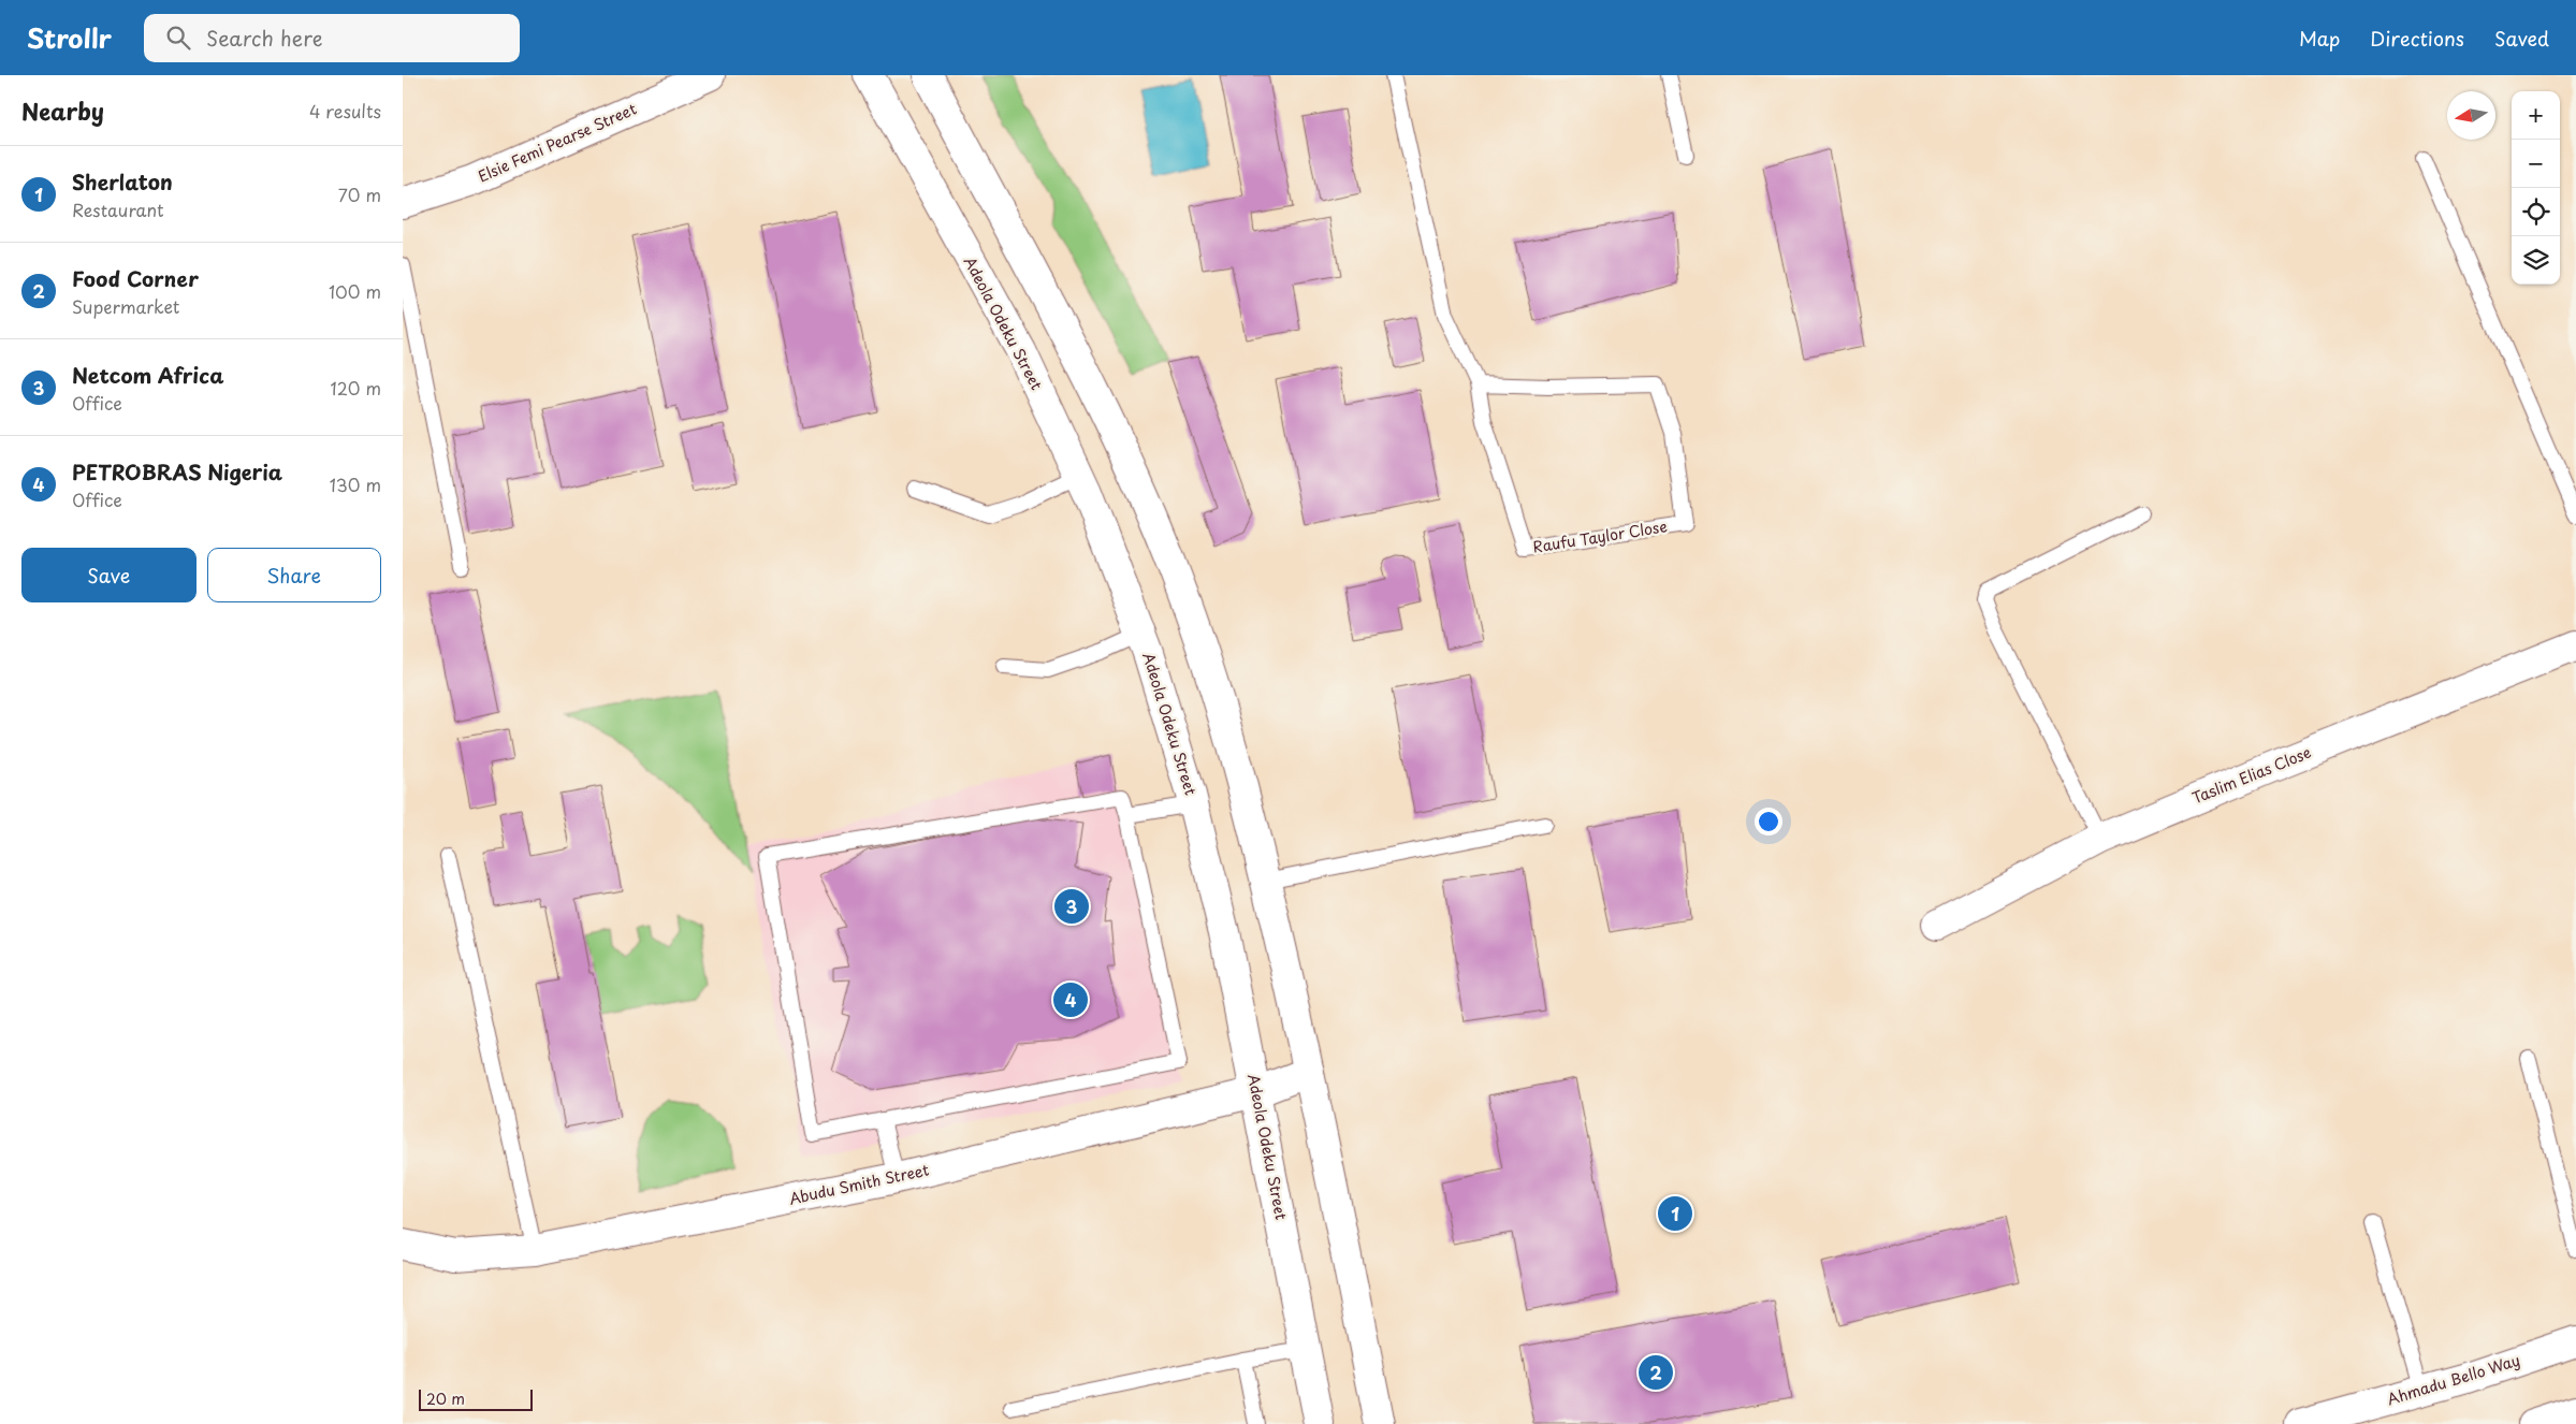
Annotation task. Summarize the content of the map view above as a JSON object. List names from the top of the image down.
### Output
{
  "streets": {
    "main road": [
      "Elsie Femi Pearse Street",
      "Adeola Odeku Street",
      "Taslim Elias Close",
      "Abudu Smith Street",
      "Ahmadu Bello Way"
    ],
    "lane": ["Raufu Taylor Close"]
  },
  "crossings": [
    ["Adeola Odeku Street", "Abudu Smith Street"]
  ],
  "scale_bar": "20 m",
  "north": "left",
  "page": {
    "header": "Strollr",
    "search": "Search here",
    "nav": ["Map", "Directions", "Saved"],
    "heading": ["Nearby", "4 results"],
    "map_buttons": ["+", "−"],
    "list": [
      {
        "mark": "1",
        "name": "Sherlaton",
        "note": "Restaurant",
        "value": "70 m"
      },
      {
        "mark": "2",
        "name": "Food Corner",
        "note": "Supermarket",
        "value": "100 m"
      },
      {
        "mark": "3",
        "name": "Netcom Africa",
        "note": "Office",
        "value": "120 m"
      },
      {
        "mark": "4",
        "name": "PETROBRAS Nigeria",
        "note": "Office",
        "value": "130 m"
      }
    ],
    "buttons": ["Save", "Share"],
    "pins": [
      "3",
      "4",
      "1",
      "2"
    ],
    "scale": "20 m"
  }
}
